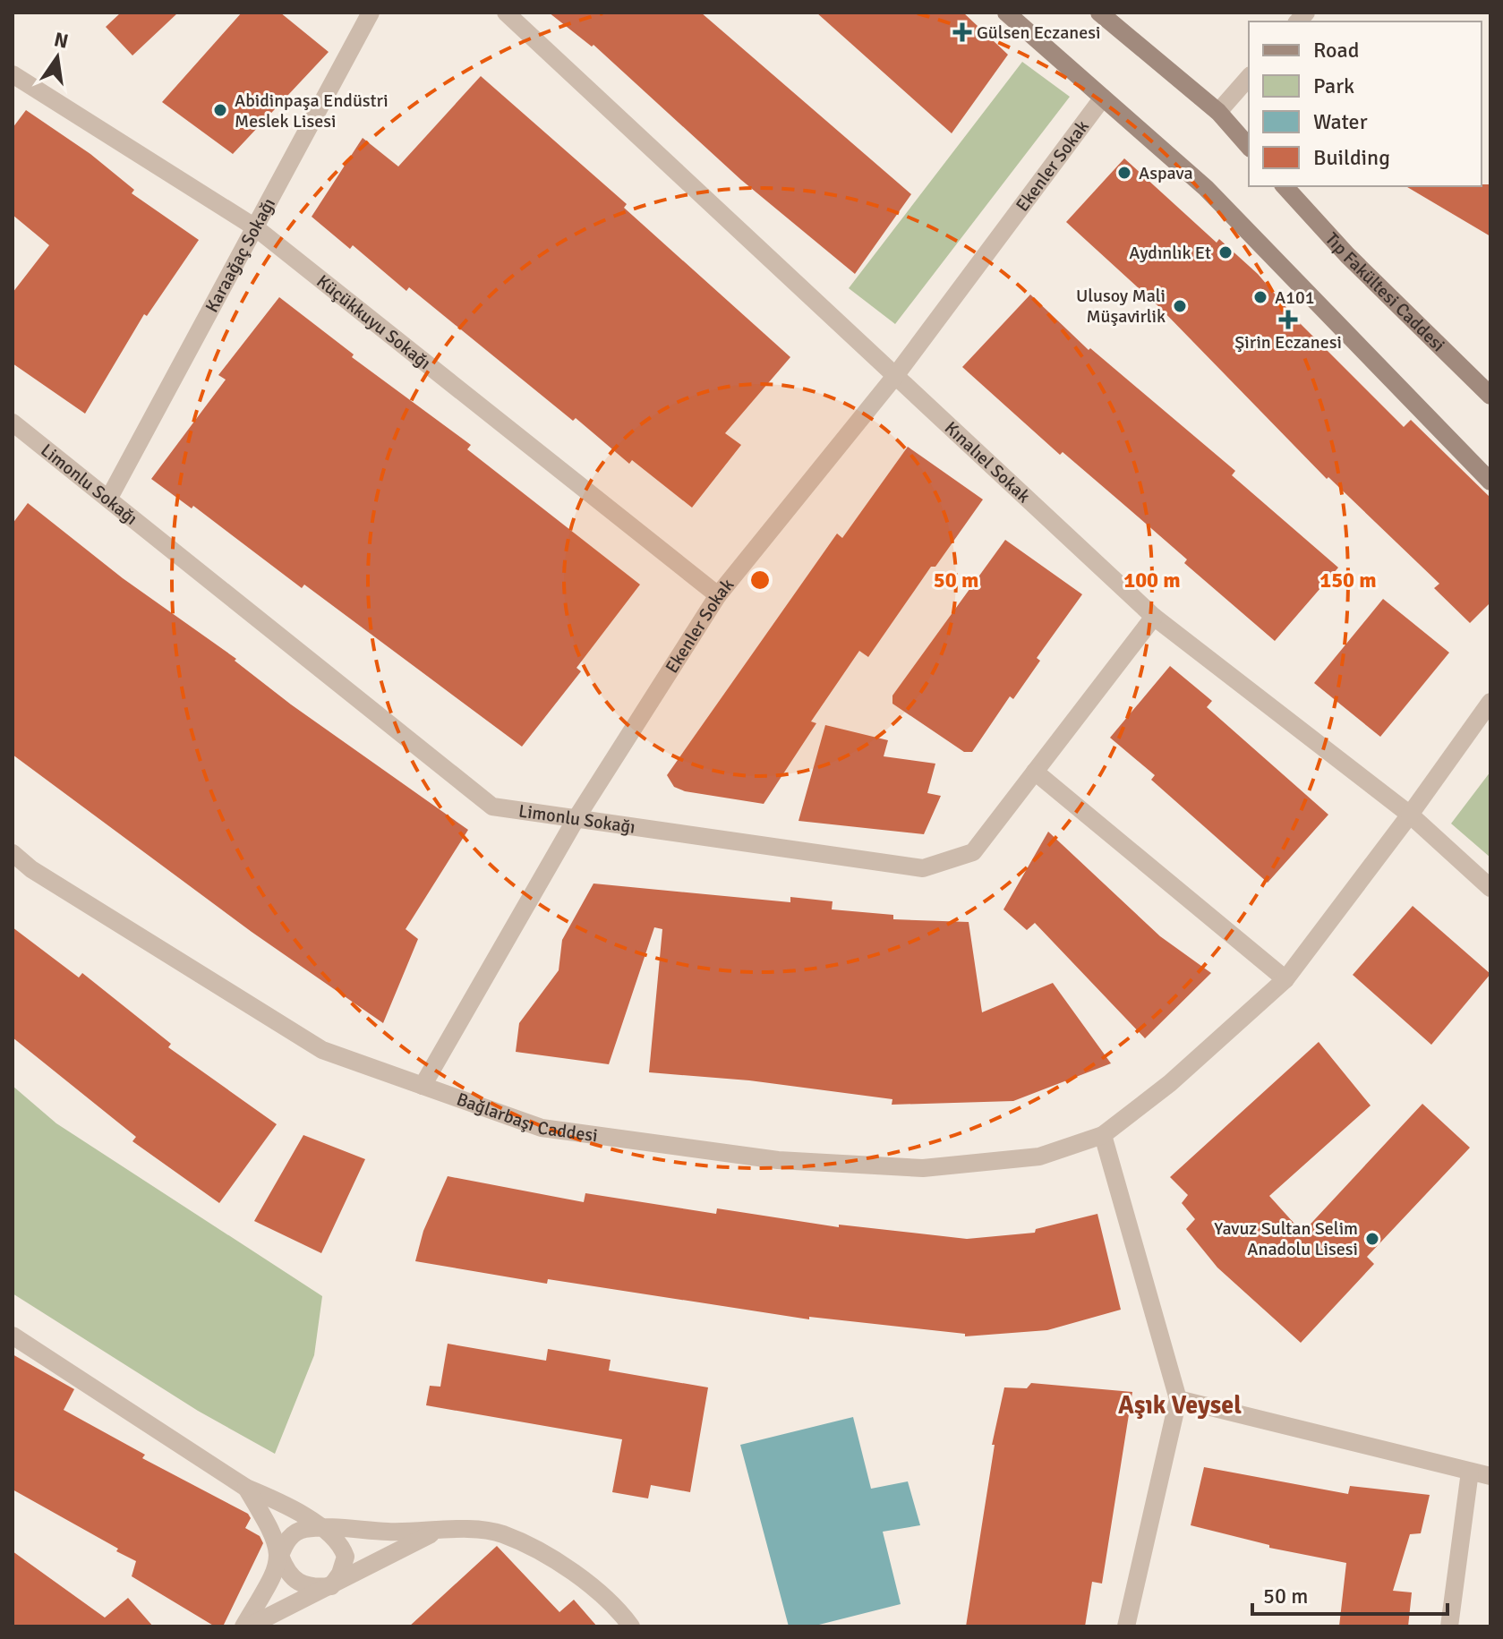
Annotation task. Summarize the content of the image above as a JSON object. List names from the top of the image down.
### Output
{
  "streets": {
    "main road": ["Tıp Fakültesi Caddesi"],
    "street": [
      "Ekenler Sokak",
      "Karaağaç Sokağı",
      "Küçükkuyu Sokağı",
      "Kınalıel Sokak",
      "Limonlu Sokağı",
      "Bağlarbaşı Caddesi"
    ]
  },
  "crossings": [
    ["Ekenler Sokak", "Küçükkuyu Sokağı"],
    ["Ekenler Sokak", "Kınalıel Sokak"],
    ["Ekenler Sokak", "Limonlu Sokağı"],
    ["Ekenler Sokak", "Bağlarbaşı Caddesi"],
    ["Karaağaç Sokağı", "Küçükkuyu Sokağı"],
    ["Karaağaç Sokağı", "Limonlu Sokağı"],
    ["Kınalıel Sokak", "Limonlu Sokağı"],
    ["Kınalıel Sokak", "Bağlarbaşı Caddesi"]
  ],
  "districts": ["Aşık Veysel"],
  "places": {
    "health": ["Gülsen Eczanesi", "Şirin Eczanesi"],
    "other": [
      "Abidinpaşa Endüstri Meslek Lisesi",
      "Aspava",
      "Aydınlık Et",
      "A101",
      "Ulusoy Mali Müşavirlik",
      "Yavuz Sultan Selim Anadolu Lisesi"
    ]
  },
  "legend": [
    "Road",
    "Park",
    "Water",
    "Building"
  ],
  "scale_bar": "50 m",
  "north": "top",
  "rings": ["50 m", "100 m", "150 m"]
}
